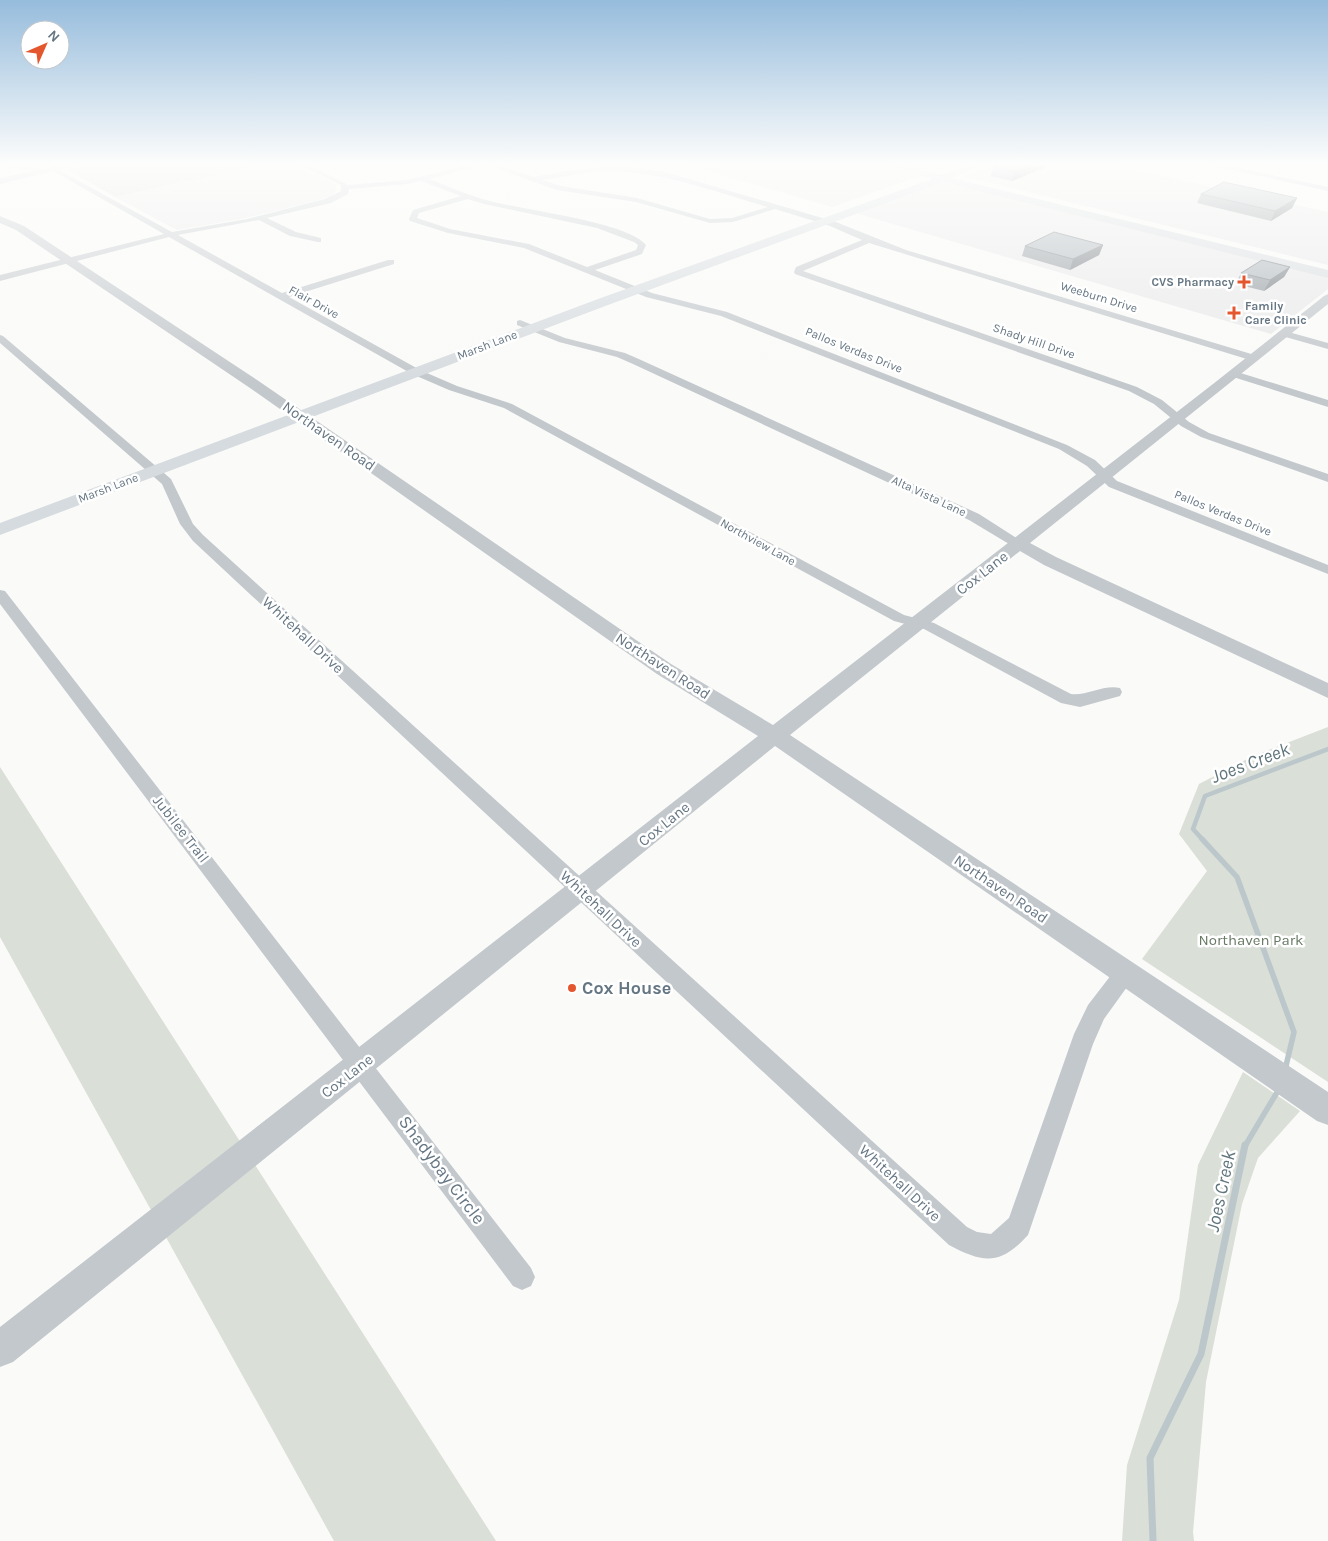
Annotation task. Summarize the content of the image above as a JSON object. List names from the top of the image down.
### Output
{
  "streets": {
    "main road": ["Marsh Lane"],
    "street": [
      "Weeburn Drive",
      "Flair Drive",
      "Shady Hill Drive",
      "Pallos Verdas Drive",
      "Northaven Road",
      "Alta Vista Lane",
      "Northview Lane",
      "Cox Lane",
      "Whitehall Drive",
      "Jubilee Trail",
      "Shadybay Circle"
    ]
  },
  "crossings": [
    ["Weeburn Drive", "Shady Hill Drive"],
    ["Weeburn Drive", "Cox Lane"],
    ["Flair Drive", "Marsh Lane"],
    ["Flair Drive", "Northview Lane"],
    ["Shady Hill Drive", "Cox Lane"],
    ["Marsh Lane", "Pallos Verdas Drive"],
    ["Marsh Lane", "Northaven Road"],
    ["Marsh Lane", "Alta Vista Lane"],
    ["Marsh Lane", "Northview Lane"],
    ["Marsh Lane", "Whitehall Drive"],
    ["Pallos Verdas Drive", "Cox Lane"],
    ["Northaven Road", "Cox Lane"],
    ["Northaven Road", "Whitehall Drive"],
    ["Alta Vista Lane", "Cox Lane"],
    ["Northview Lane", "Cox Lane"],
    ["Cox Lane", "Whitehall Drive"],
    ["Cox Lane", "Jubilee Trail"],
    ["Cox Lane", "Shadybay Circle"],
    ["Jubilee Trail", "Shadybay Circle"]
  ],
  "water": ["Joes Creek"],
  "parks": ["Northaven Park"],
  "places": {
    "health": ["CVS Pharmacy", "Family Care Clinic"],
    "other": ["Cox House"]
  },
  "north": "top right"
}
